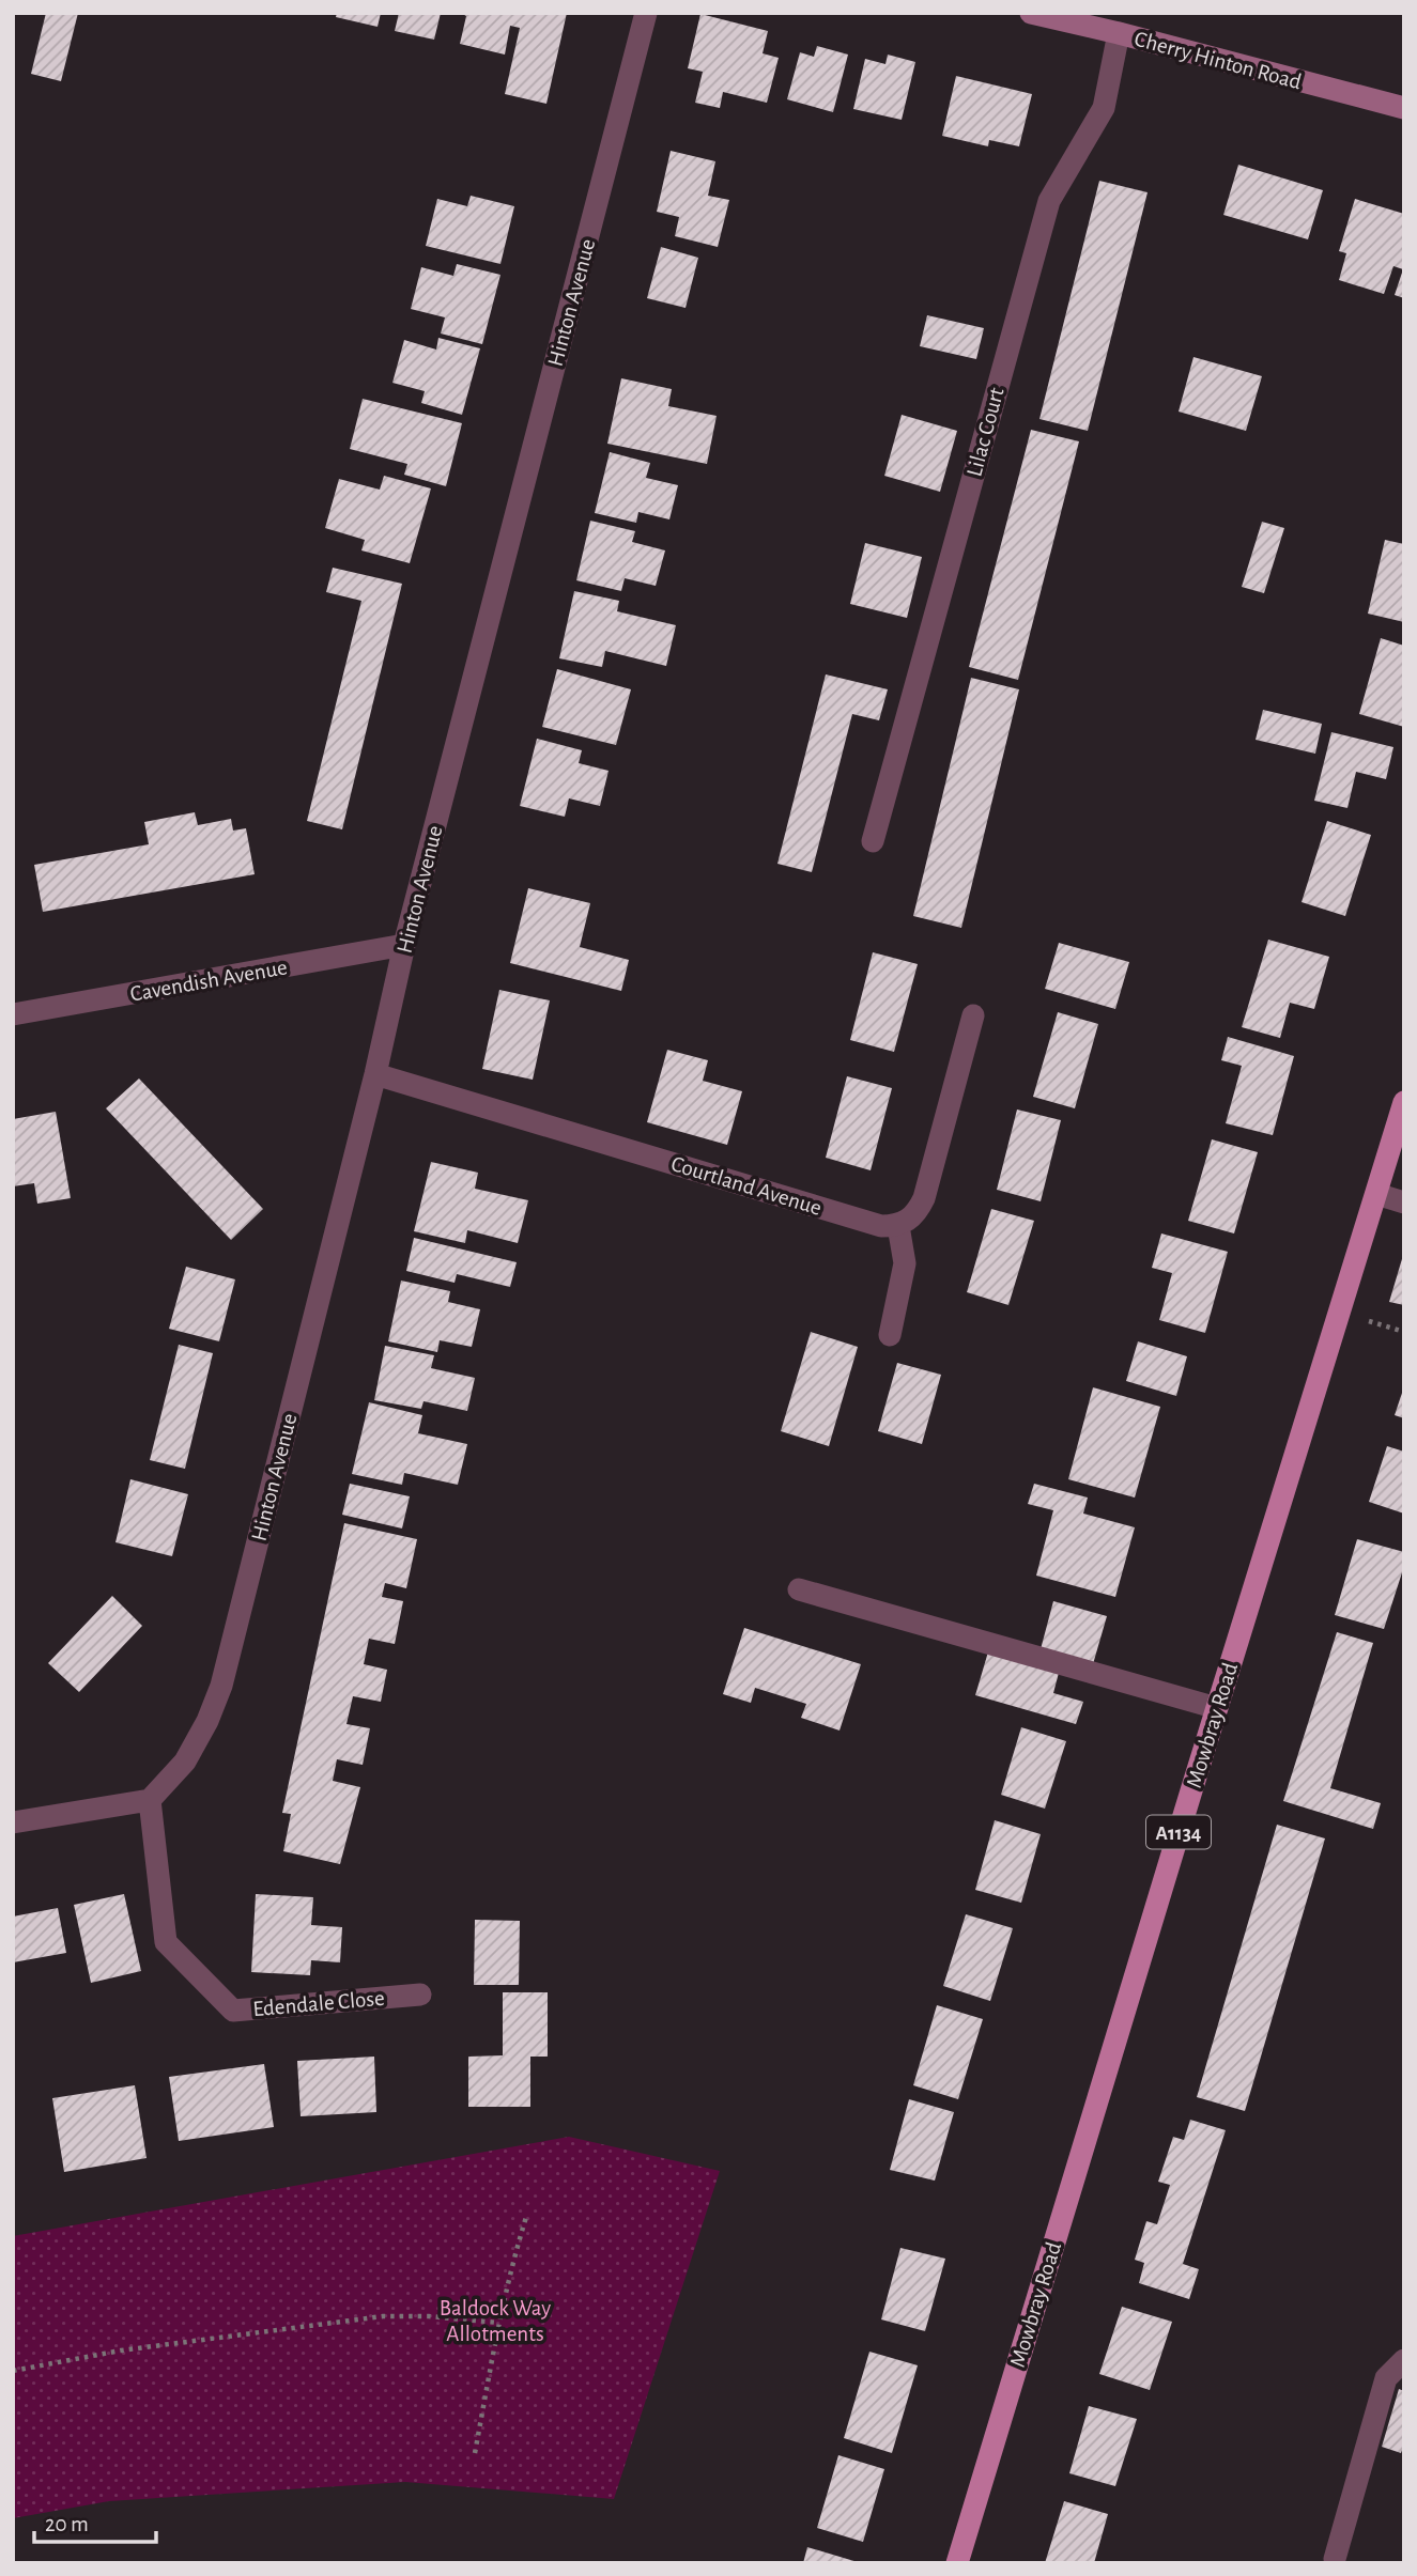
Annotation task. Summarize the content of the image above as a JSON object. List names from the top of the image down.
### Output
{
  "streets": {
    "main road": ["Mowbray Road", "A1134"],
    "street": [
      "Cherry Hinton Road",
      "Hinton Avenue",
      "Lilac Court",
      "Cavendish Avenue",
      "Courtland Avenue",
      "Edendale Close"
    ]
  },
  "crossings": [
    ["Cherry Hinton Road", "Lilac Court"],
    ["Hinton Avenue", "Cavendish Avenue"],
    ["Hinton Avenue", "Courtland Avenue"],
    ["Hinton Avenue", "Edendale Close"]
  ],
  "parks": ["Baldock Way Allotments"],
  "scale_bar": "20 m"
}
